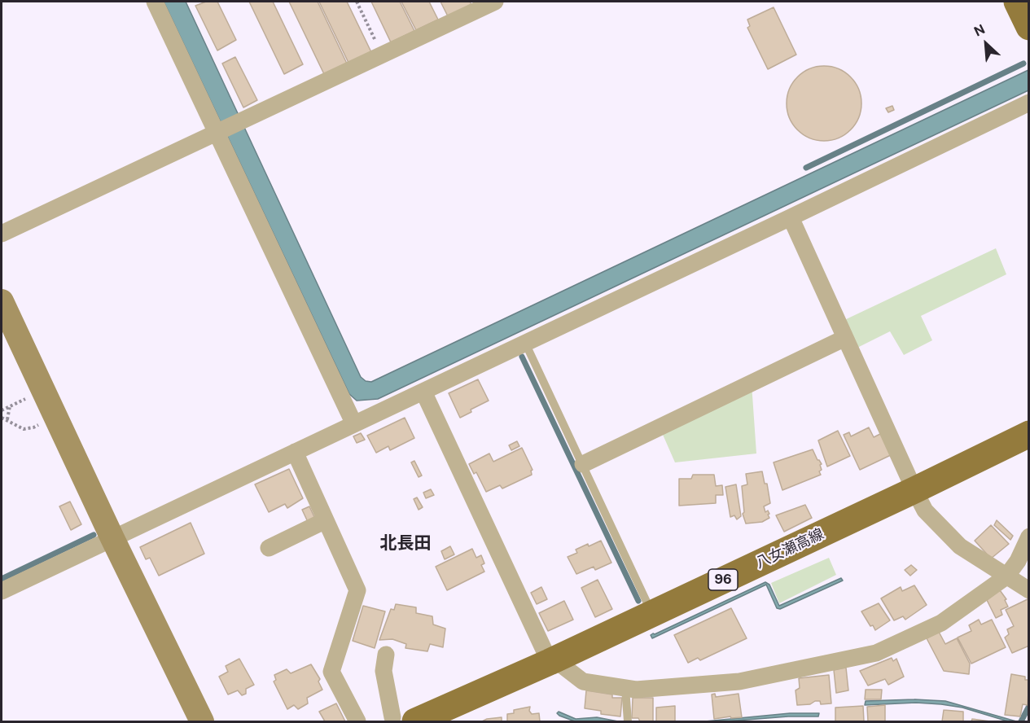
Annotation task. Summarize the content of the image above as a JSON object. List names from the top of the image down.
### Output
{
  "streets": {
    "main road": ["八女瀬高線", "96"]
  },
  "districts": ["北長田"],
  "north": "top left"
}
